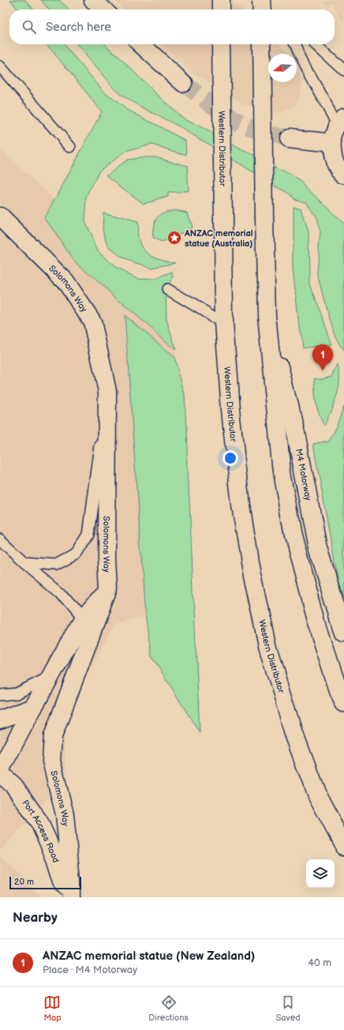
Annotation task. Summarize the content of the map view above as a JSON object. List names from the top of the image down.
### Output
{
  "streets": {
    "main road": [
      "Western Distributor",
      "Solomons Way",
      "M4 Motorway",
      "Port Access Road"
    ]
  },
  "places": {
    "place": ["ANZAC memorial statue (Australia)"]
  },
  "scale_bar": "20 m",
  "north": "left",
  "page": {
    "search": "Search here",
    "pins": "1",
    "scale": "20 m",
    "heading": "Nearby",
    "list": [
      {
        "mark": "1",
        "name": "ANZAC memorial statue (New Zealand)",
        "note": "Place · M4 Motorway",
        "value": "40 m"
      }
    ],
    "nav": ["Map", "Directions", "Saved"]
  }
}
